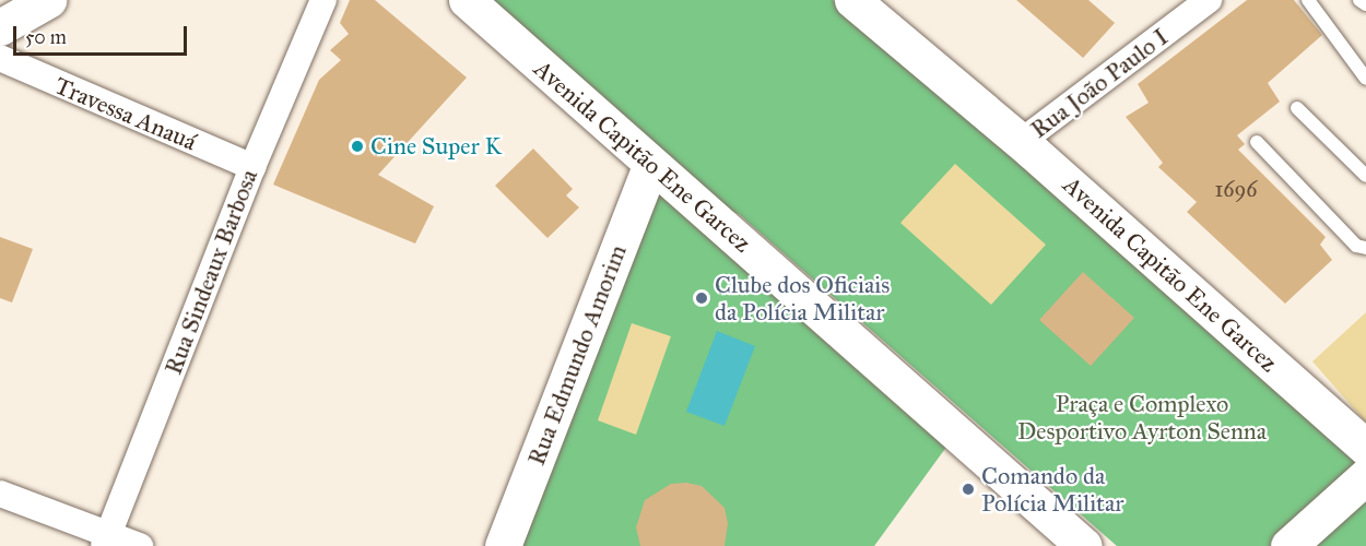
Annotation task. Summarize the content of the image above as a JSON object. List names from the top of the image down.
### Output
{
  "streets": {
    "main road": ["Avenida Capitão Ene Garcez", "Rua Edmundo Amorim"],
    "street": ["Rua João Paulo I", "Travessa Anauá", "Rua Sindeaux Barbosa"]
  },
  "crossings": [
    ["Rua João Paulo I", "Avenida Capitão Ene Garcez"],
    ["Travessa Anauá", "Rua Sindeaux Barbosa"],
    ["Avenida Capitão Ene Garcez", "Rua Edmundo Amorim"]
  ],
  "parks": ["Praça e Complexo Desportivo Ayrton Senna"],
  "places": ["Cine Super K", "Clube dos Oficiais da Polícia Militar", "Comando da Polícia Militar"],
  "house_numbers": ["1696"],
  "scale_bar": "50 m"
}
